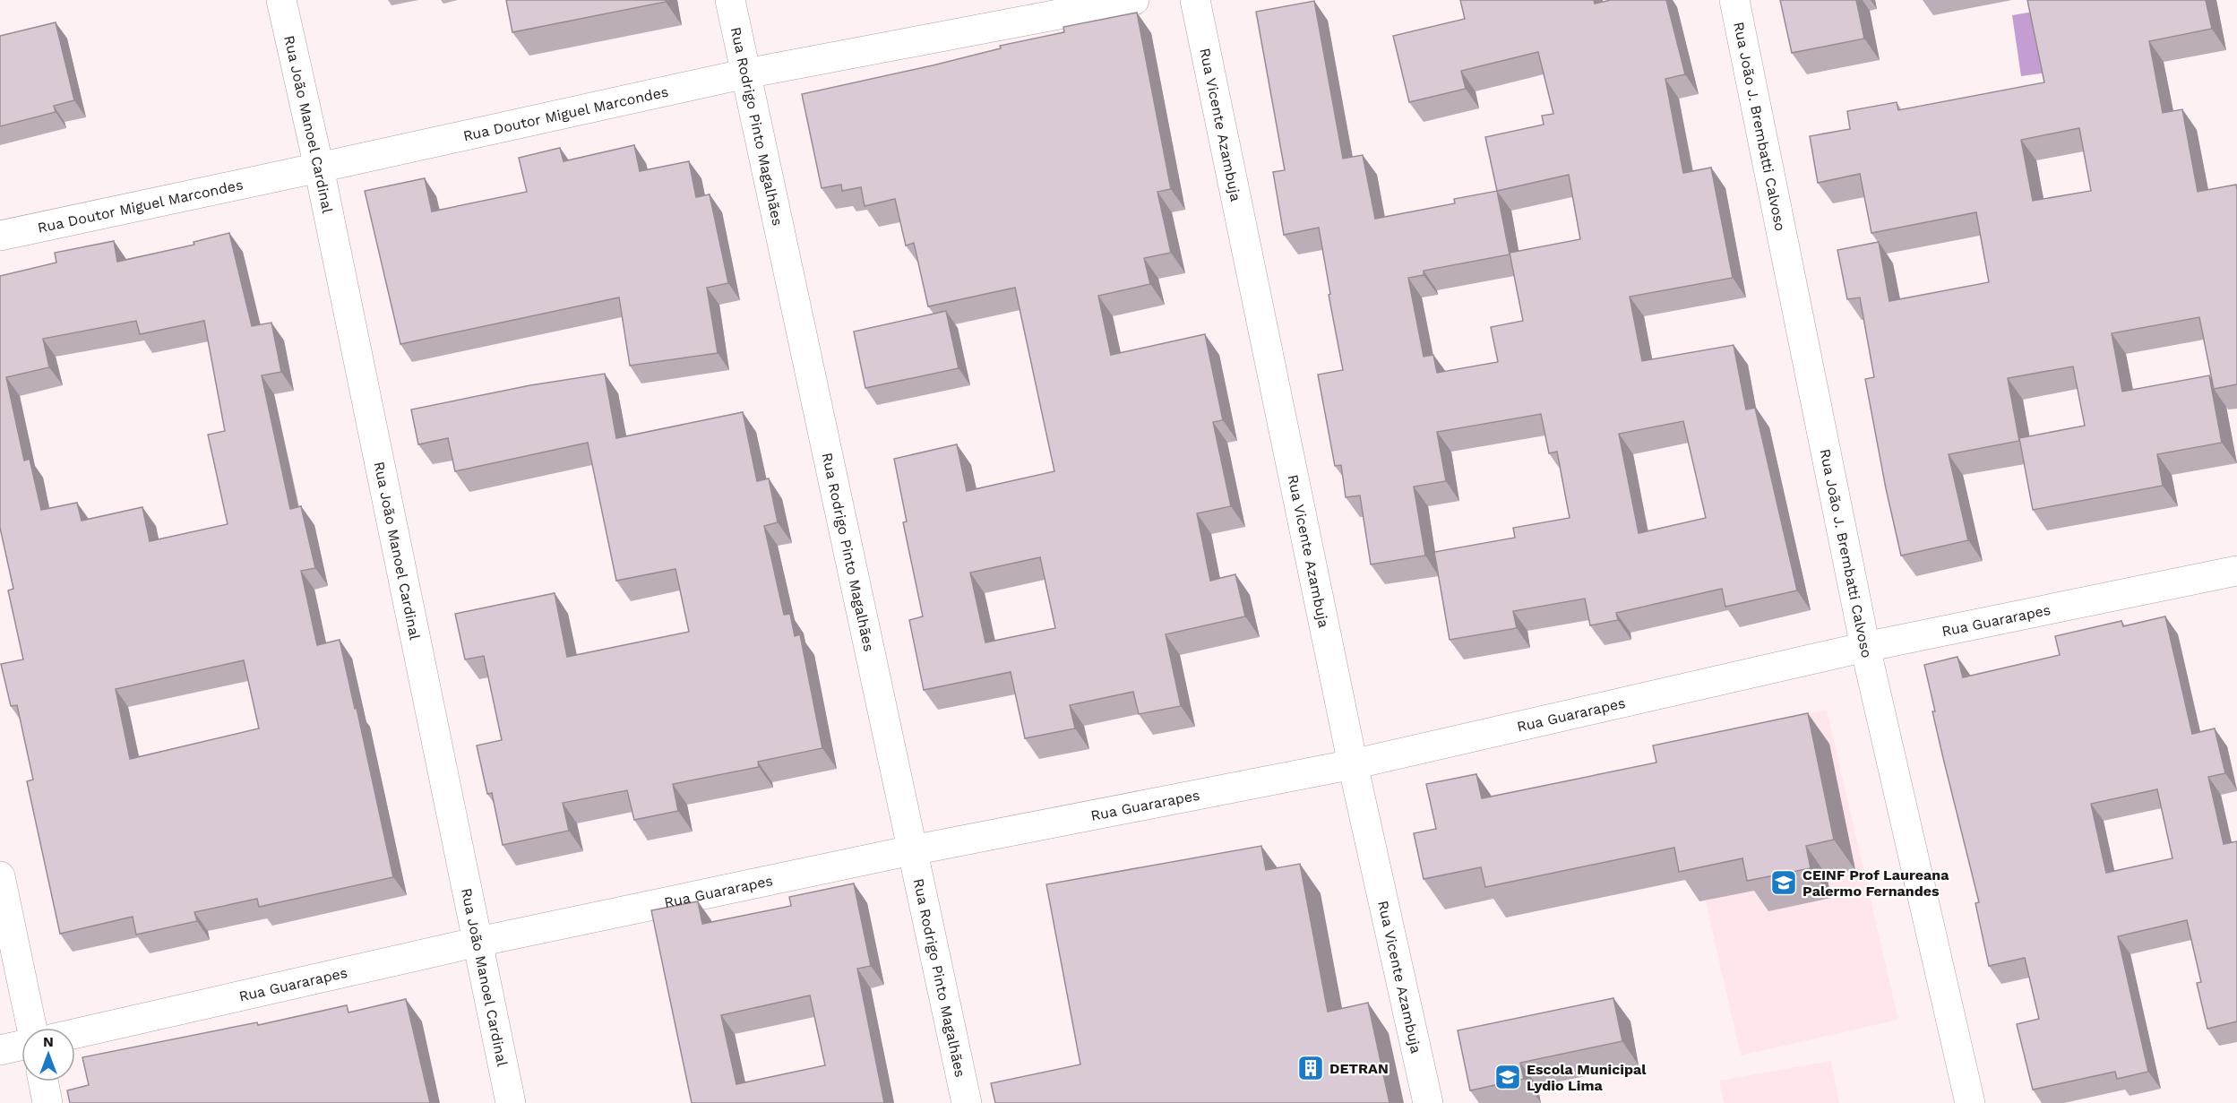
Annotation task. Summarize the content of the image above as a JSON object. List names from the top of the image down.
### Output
{
  "streets": {
    "street": [
      "Rua Doutor Miguel Marcondes",
      "Rua João Manoel Cardinal",
      "Rua Rodrigo Pinto Magalhães",
      "Rua Vicente Azambuja",
      "Rua João J. Brembatti Calvoso",
      "Rua Guararapes"
    ]
  },
  "crossings": [
    ["Rua Doutor Miguel Marcondes", "Rua João Manoel Cardinal"],
    ["Rua Doutor Miguel Marcondes", "Rua Rodrigo Pinto Magalhães"],
    ["Rua João Manoel Cardinal", "Rua Guararapes"],
    ["Rua Rodrigo Pinto Magalhães", "Rua Guararapes"],
    ["Rua Vicente Azambuja", "Rua Guararapes"],
    ["Rua João J. Brembatti Calvoso", "Rua Guararapes"]
  ],
  "places": {
    "school or university": ["CEINF Prof Laureana Palermo Fernandes", "Escola Municipal Lydio Lima"],
    "building": ["DETRAN"]
  },
  "north": "top"
}
